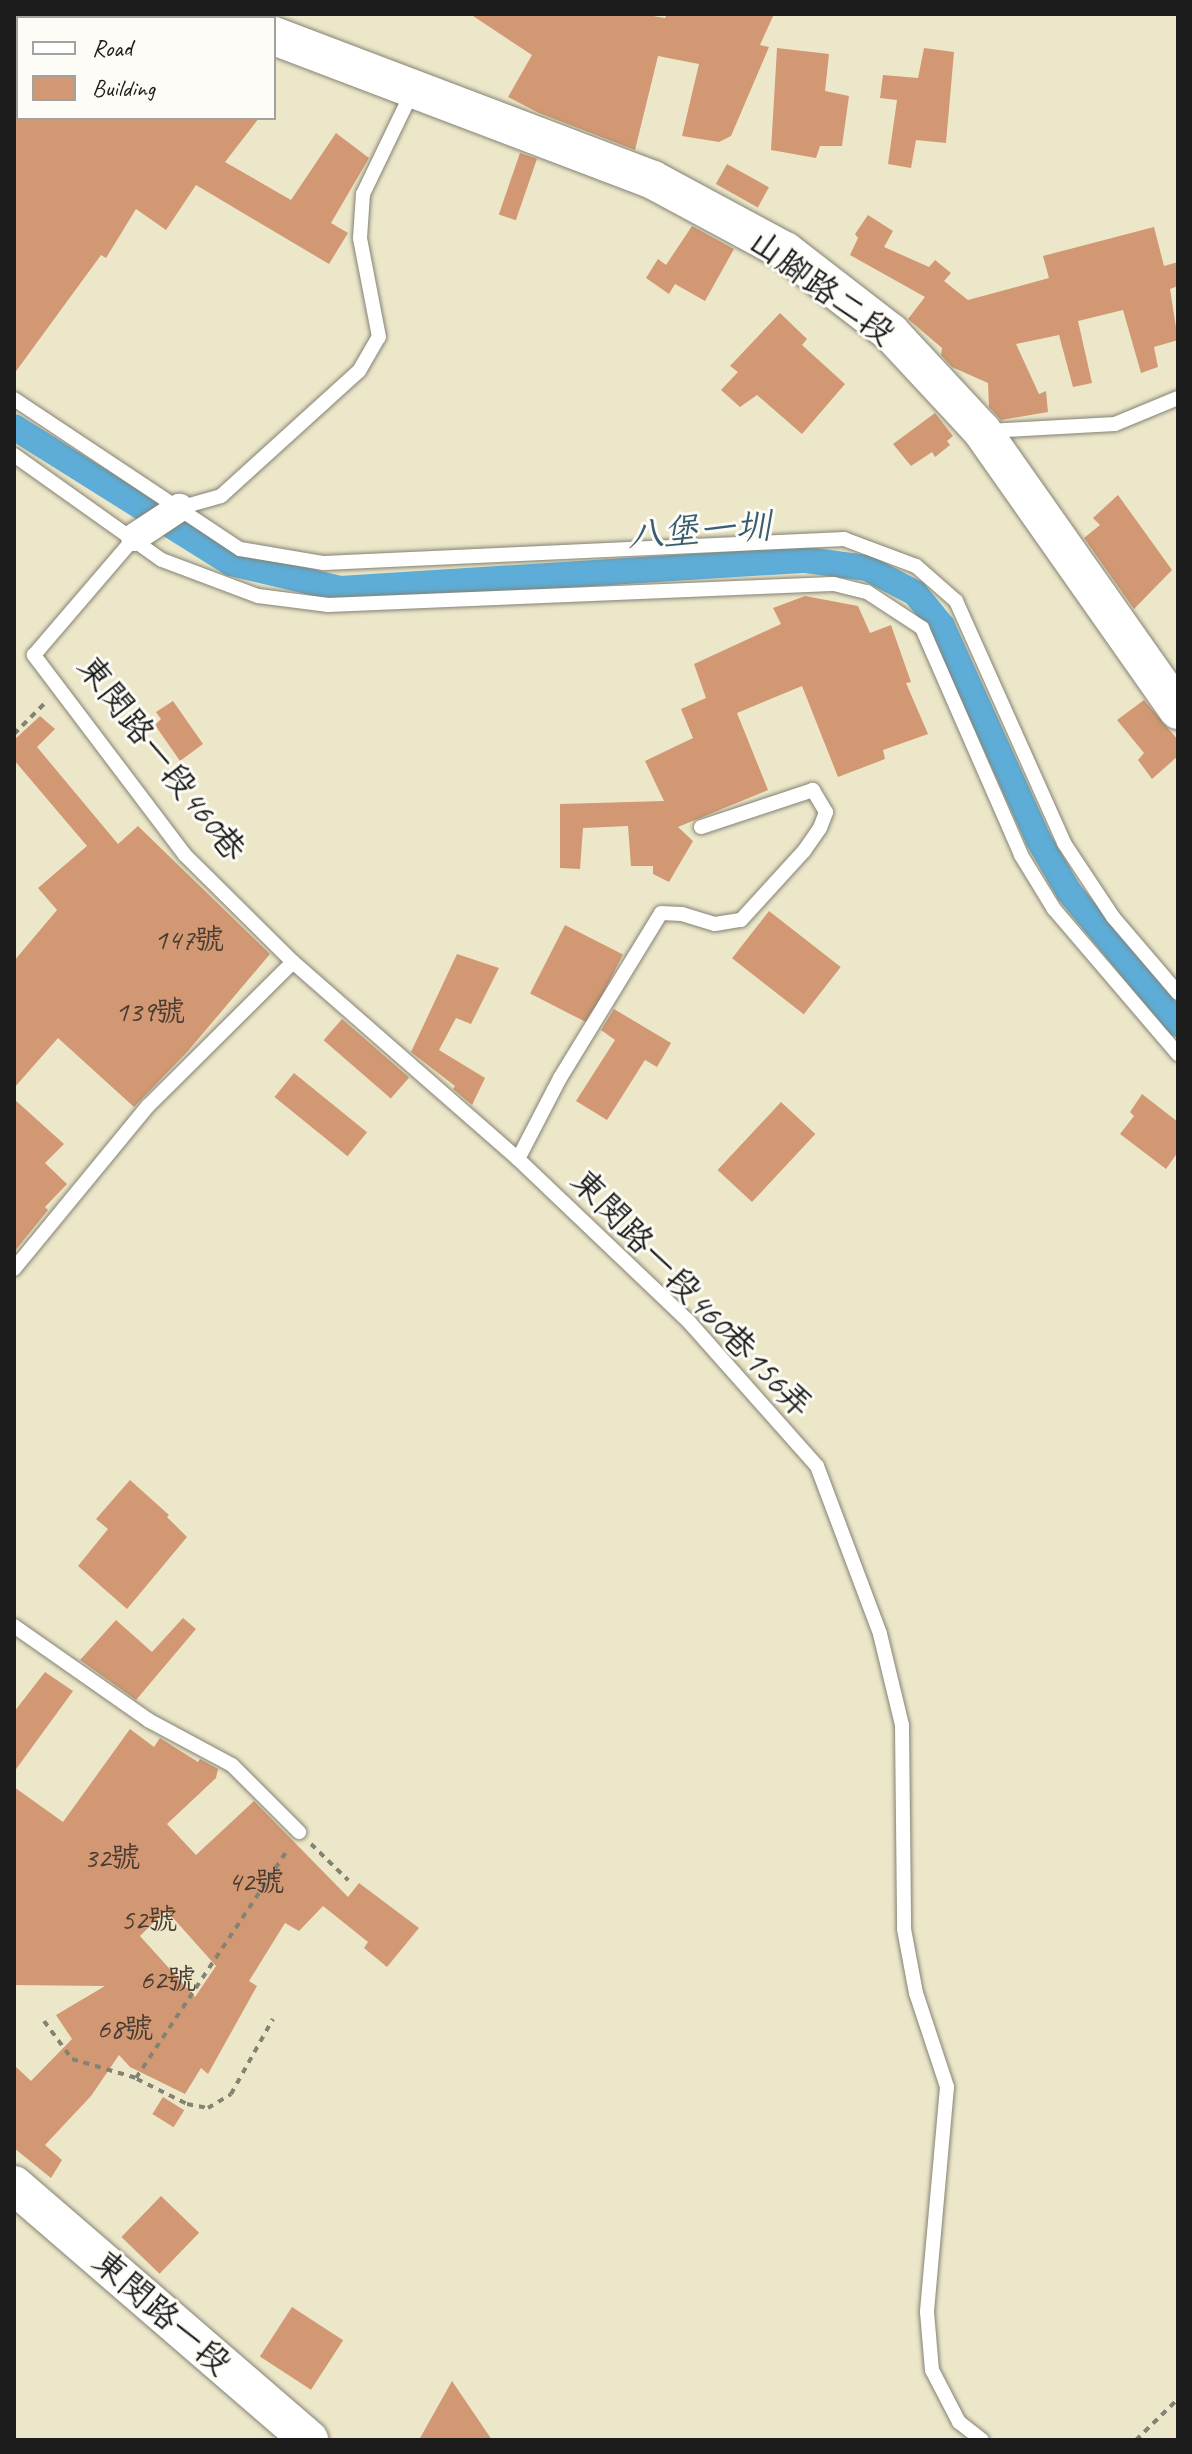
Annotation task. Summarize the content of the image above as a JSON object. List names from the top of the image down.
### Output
{
  "streets": {
    "main road": ["山腳路二段", "東閔路一段"],
    "street": ["東閔路一段460巷"],
    "lane": ["東閔路一段460巷156弄"]
  },
  "crossings": [
    ["東閔路一段460巷", "東閔路一段460巷156弄"]
  ],
  "water": ["八堡一圳"],
  "house_numbers": [
    "147號",
    "139號",
    "32號",
    "42號",
    "52號",
    "62號",
    "68號"
  ],
  "legend": ["Road", "Building"]
}
